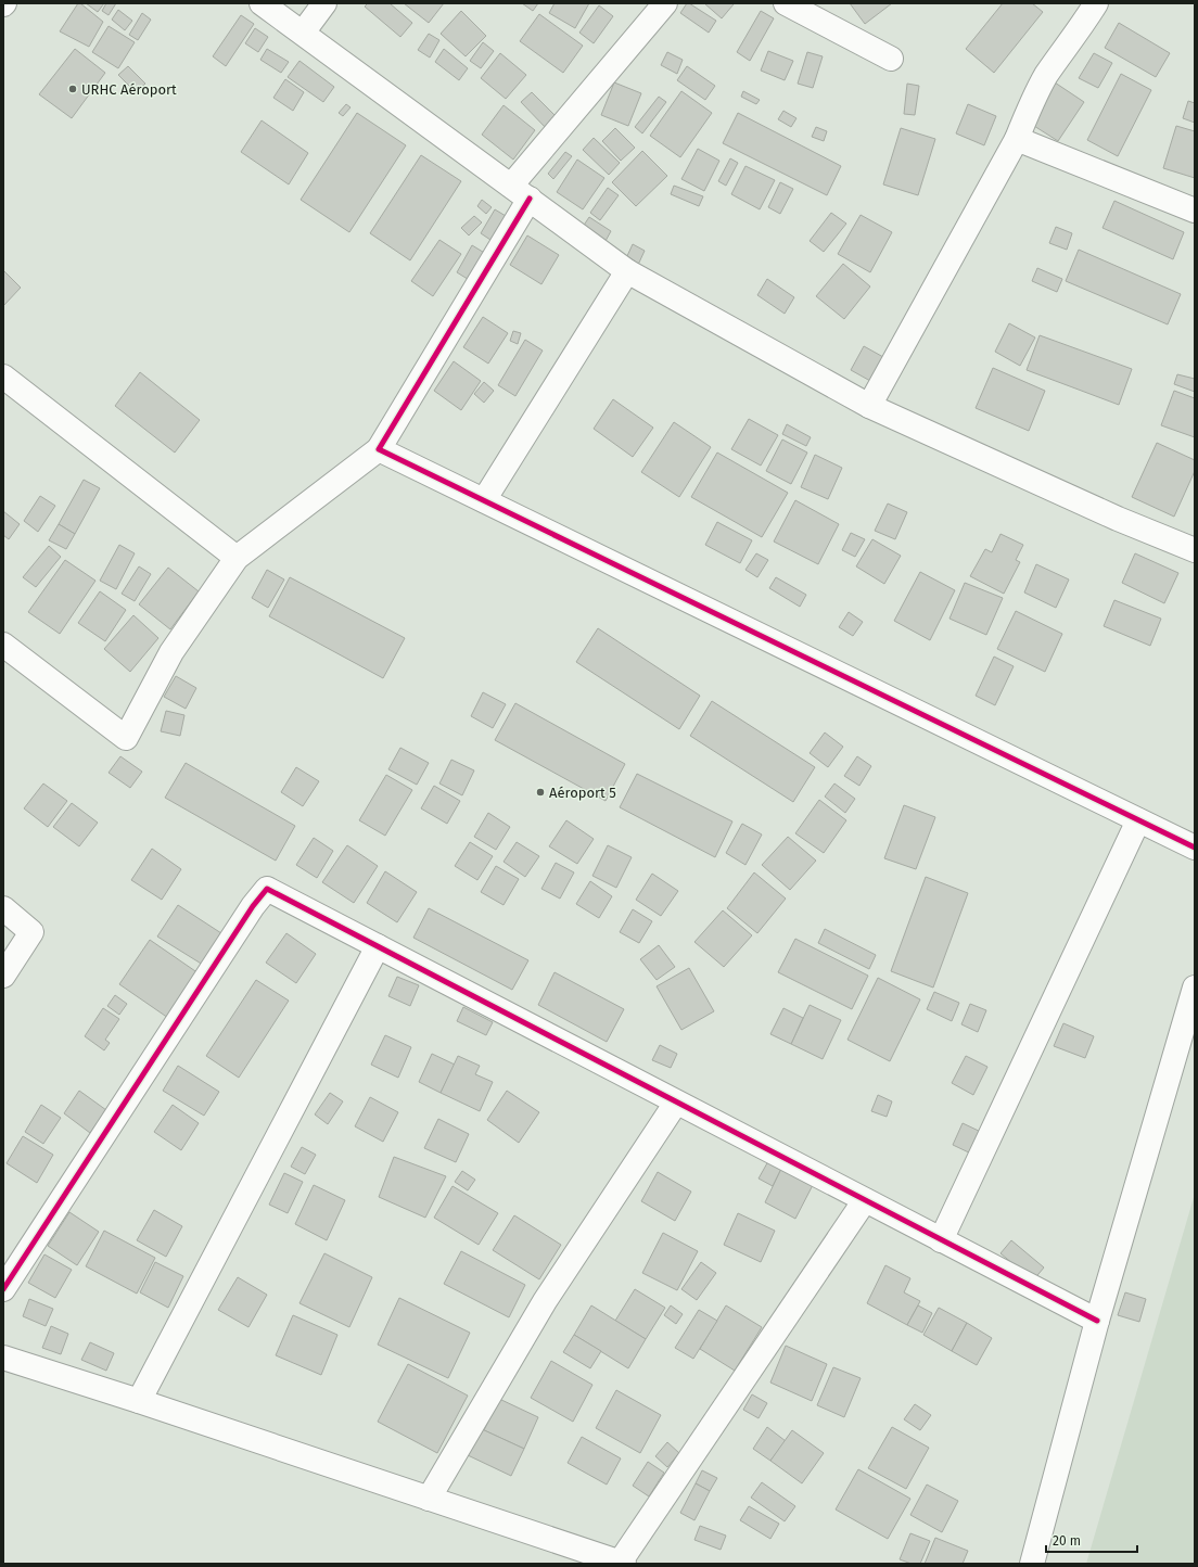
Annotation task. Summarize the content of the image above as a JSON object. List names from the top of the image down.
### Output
{
  "places": ["URHC Aéroport", "Aéroport 5"],
  "scale_bar": "20 m"
}
